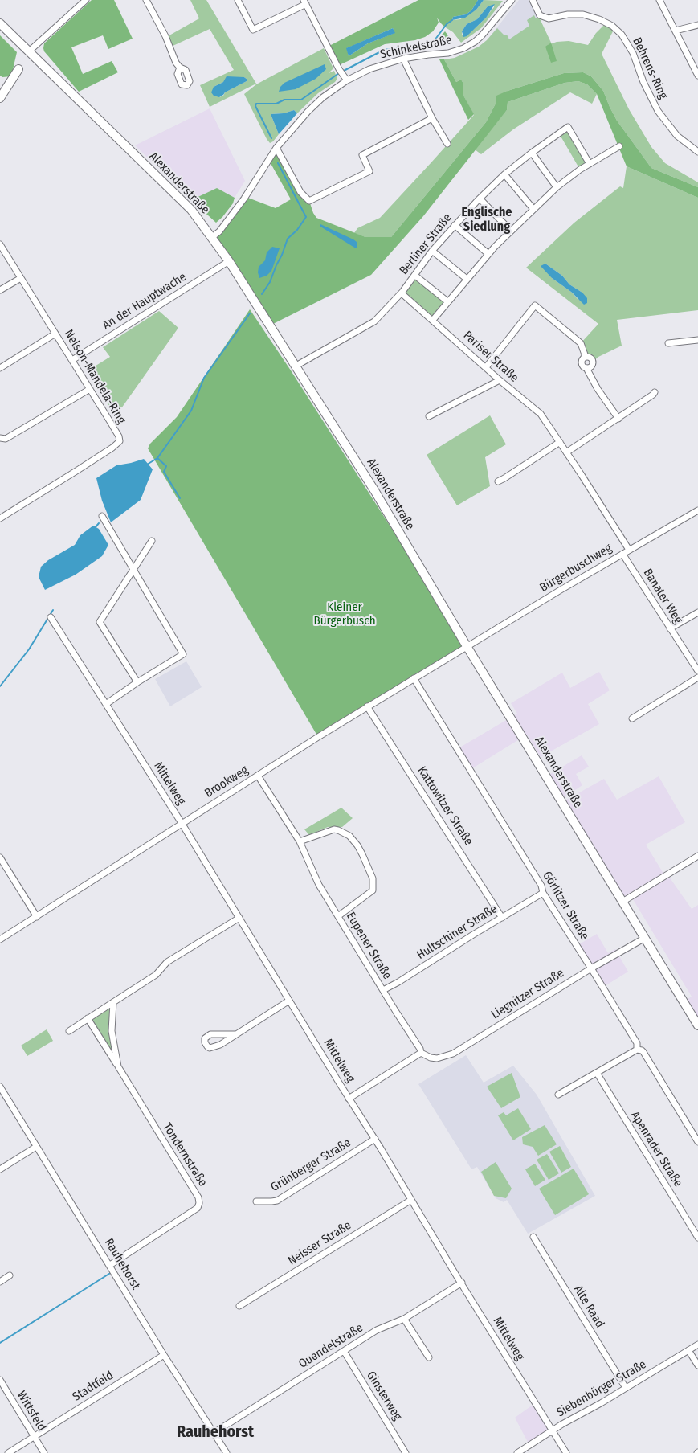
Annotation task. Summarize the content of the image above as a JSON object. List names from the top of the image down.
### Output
{
  "streets": {
    "main road": ["Alexanderstraße"],
    "street": [
      "Schinkelstraße",
      "Behrens-Ring",
      "Berliner Straße",
      "An der Hauptwache",
      "Pariser Straße",
      "Nelson-Mandela-Ring",
      "Bürgerbuschweg",
      "Banater Weg",
      "Brookweg",
      "Mittelweg",
      "Kattowitzer Straße",
      "Görlitzer Straße",
      "Hultschiner Straße",
      "Eupener Straße",
      "Liegnitzer Straße",
      "Apenrader Straße",
      "Tondernstraße",
      "Grünberger Straße",
      "Neisser Straße",
      "Rauhehorst",
      "Alte Raad",
      "Quendelstraße",
      "Stadtfeld",
      "Siebenbürger Straße",
      "Ginsterweg",
      "Wittsfeld"
    ]
  },
  "crossings": [
    ["Schinkelstraße", "Alexanderstraße"],
    ["Alexanderstraße", "Berliner Straße"],
    ["Alexanderstraße", "An der Hauptwache"],
    ["Alexanderstraße", "Bürgerbuschweg"],
    ["Alexanderstraße", "Brookweg"],
    ["Alexanderstraße", "Liegnitzer Straße"],
    ["Berliner Straße", "Pariser Straße"],
    ["An der Hauptwache", "Nelson-Mandela-Ring"],
    ["Pariser Straße", "Bürgerbuschweg"],
    ["Bürgerbuschweg", "Banater Weg"],
    ["Bürgerbuschweg", "Brookweg"],
    ["Brookweg", "Mittelweg"],
    ["Brookweg", "Kattowitzer Straße"],
    ["Brookweg", "Görlitzer Straße"],
    ["Brookweg", "Eupener Straße"],
    ["Mittelweg", "Grünberger Straße"],
    ["Mittelweg", "Neisser Straße"],
    ["Mittelweg", "Quendelstraße"],
    ["Mittelweg", "Siebenbürger Straße"],
    ["Kattowitzer Straße", "Hultschiner Straße"],
    ["Görlitzer Straße", "Hultschiner Straße"],
    ["Görlitzer Straße", "Liegnitzer Straße"],
    ["Hultschiner Straße", "Eupener Straße"],
    ["Eupener Straße", "Liegnitzer Straße"],
    ["Tondernstraße", "Rauhehorst"],
    ["Rauhehorst", "Quendelstraße"],
    ["Rauhehorst", "Stadtfeld"],
    ["Alte Raad", "Siebenbürger Straße"],
    ["Quendelstraße", "Ginsterweg"],
    ["Stadtfeld", "Wittsfeld"]
  ],
  "districts": ["Englische Siedlung", "Rauhehorst"],
  "parks": ["Kleiner Bürgerbusch"]
}
